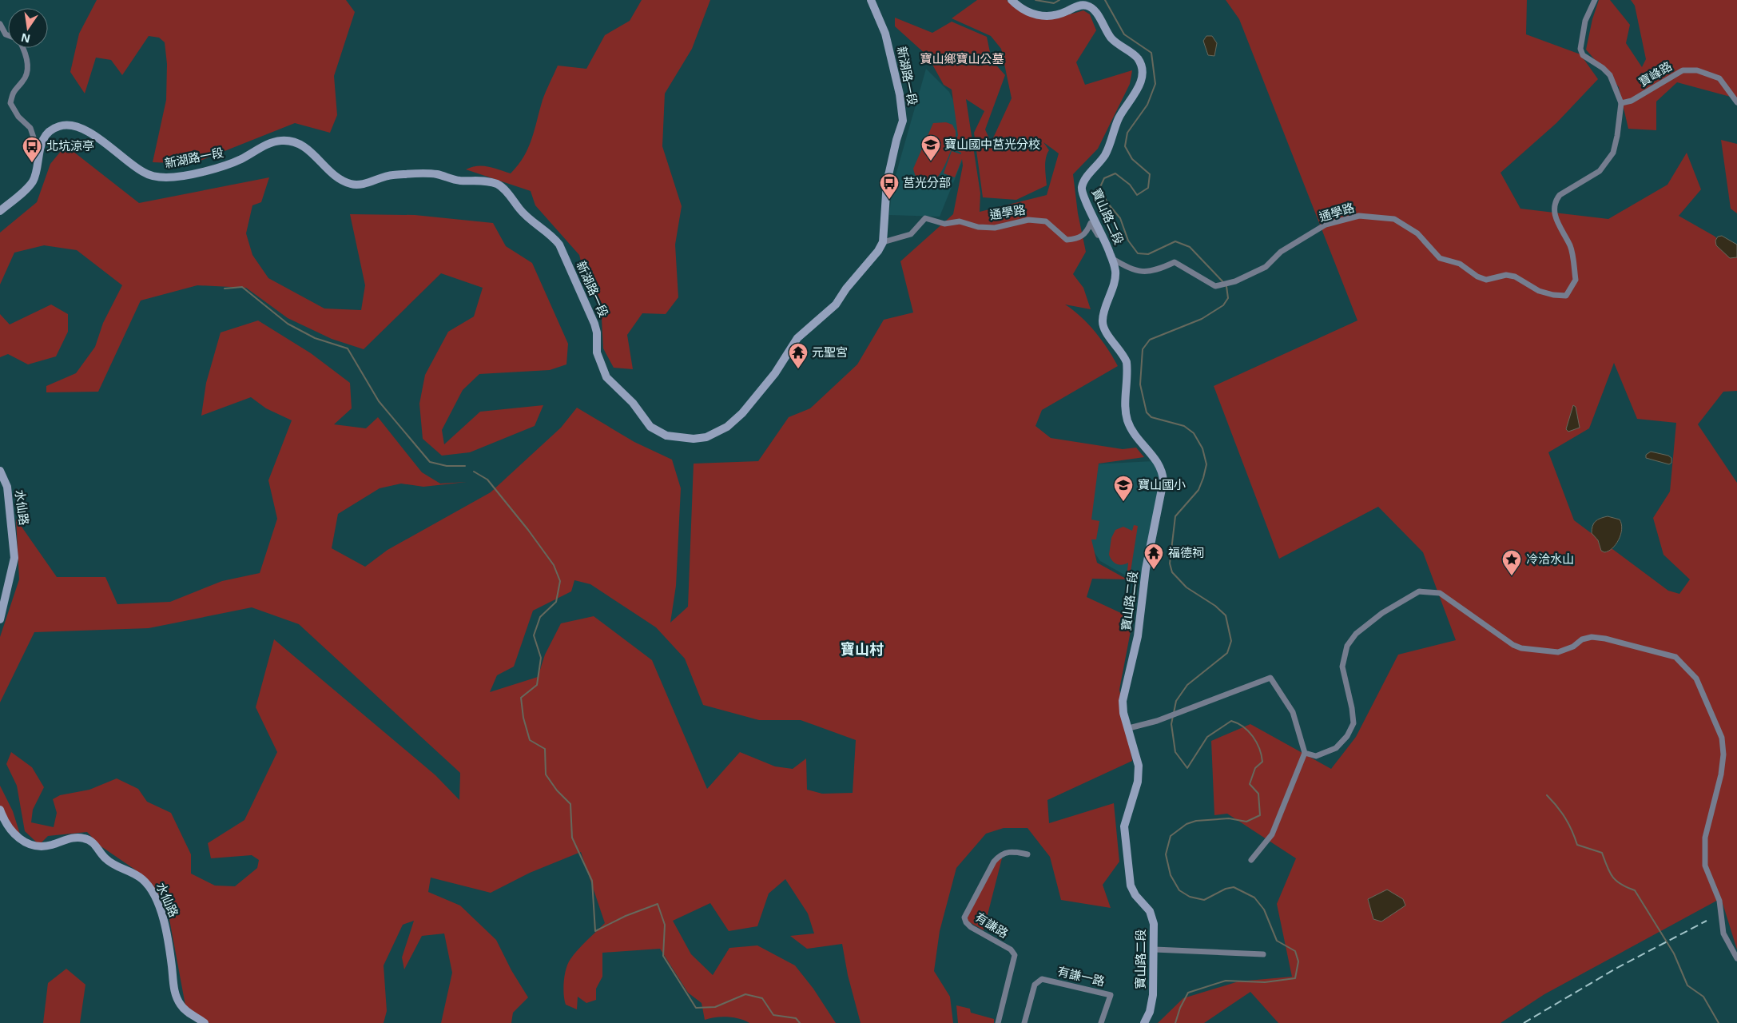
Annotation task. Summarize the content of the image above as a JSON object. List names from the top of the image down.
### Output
{
  "streets": {
    "street": [
      "寶峰路",
      "新湖路一段",
      "通學路",
      "寶山路二段",
      "水仙路",
      "有謙路",
      "有謙一路"
    ]
  },
  "crossings": [
    ["寶峰路", "通學路"],
    ["新湖路一段", "通學路"],
    ["通學路", "寶山路二段"]
  ],
  "districts": ["寶山村"],
  "parks": ["寶山鄉寶山公墓"],
  "places": {
    "school or university": ["寶山國中莒光分校", "寶山國小"],
    "bus stop": ["北坑涼亭", "莒光分部"],
    "temple": ["元聖宮", "福德祠"],
    "place": ["冷洽水山"]
  },
  "north": "bottom"
}
